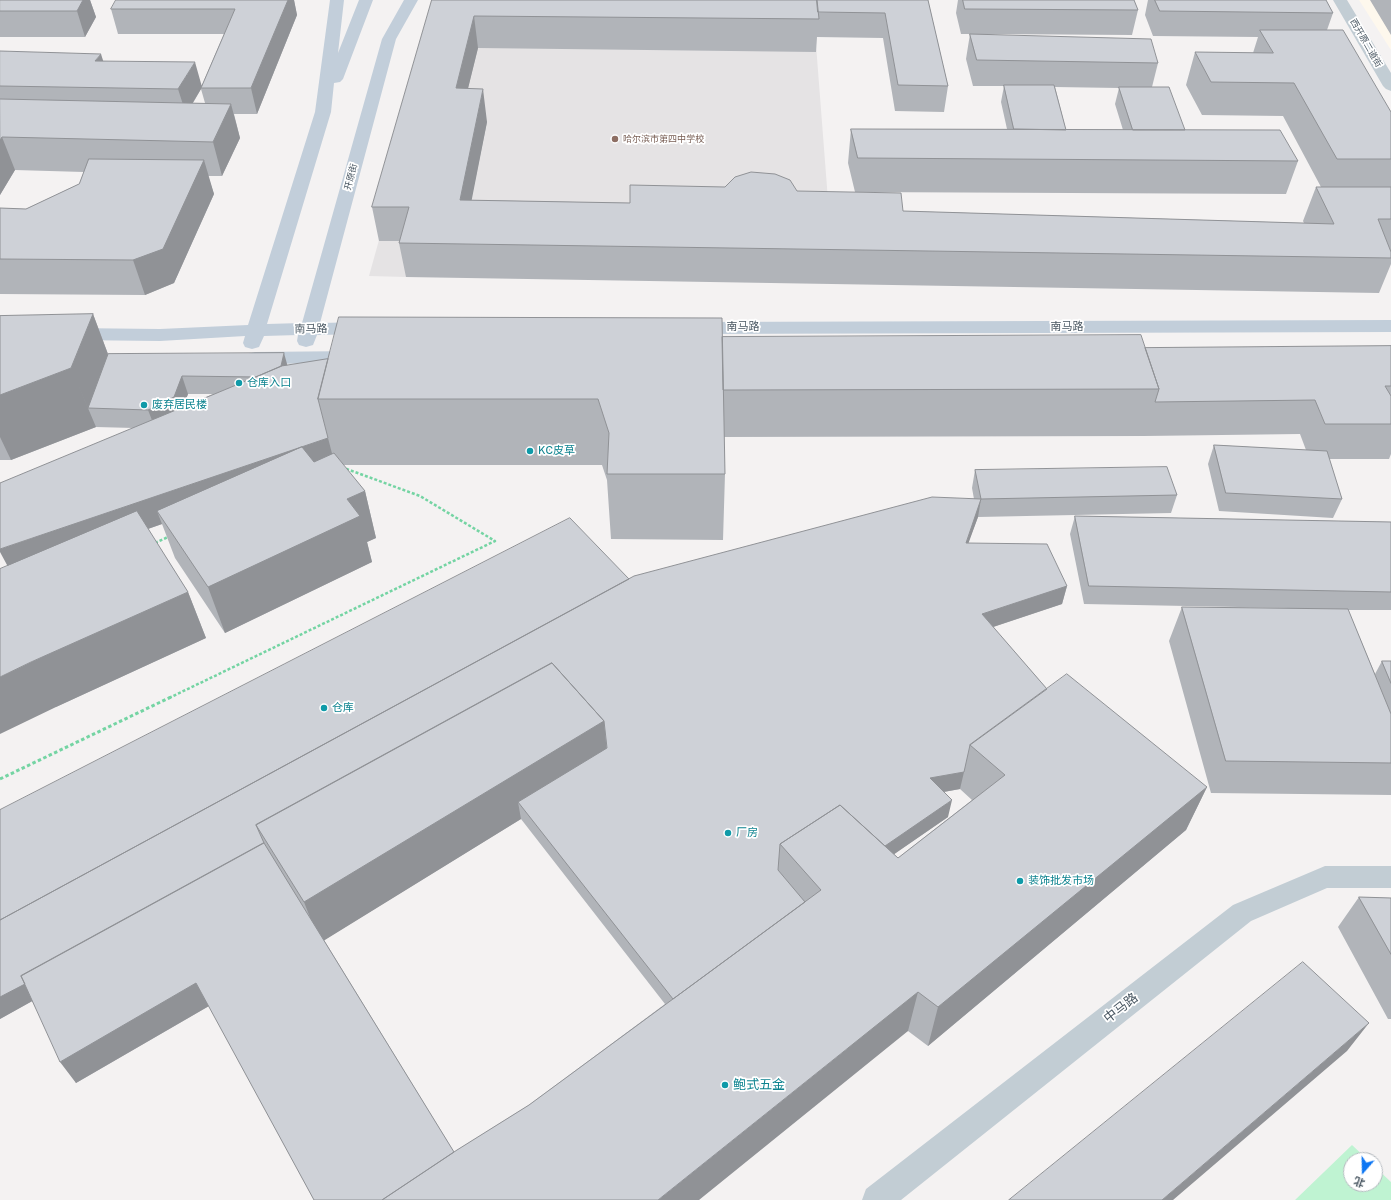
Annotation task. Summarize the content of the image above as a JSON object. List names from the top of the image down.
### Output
{
  "streets": {
    "main road": ["开原街", "南马路"],
    "street": ["西开原二道街", "中马路"]
  },
  "crossings": [
    ["开原街", "南马路"]
  ],
  "places": [
    "哈尔滨市第四中学校",
    "仓库入口",
    "废弃居民楼",
    "KC皮草",
    "仓库",
    "厂房",
    "装饰批发市场",
    "鲍式五金"
  ],
  "north": "bottom"
}
